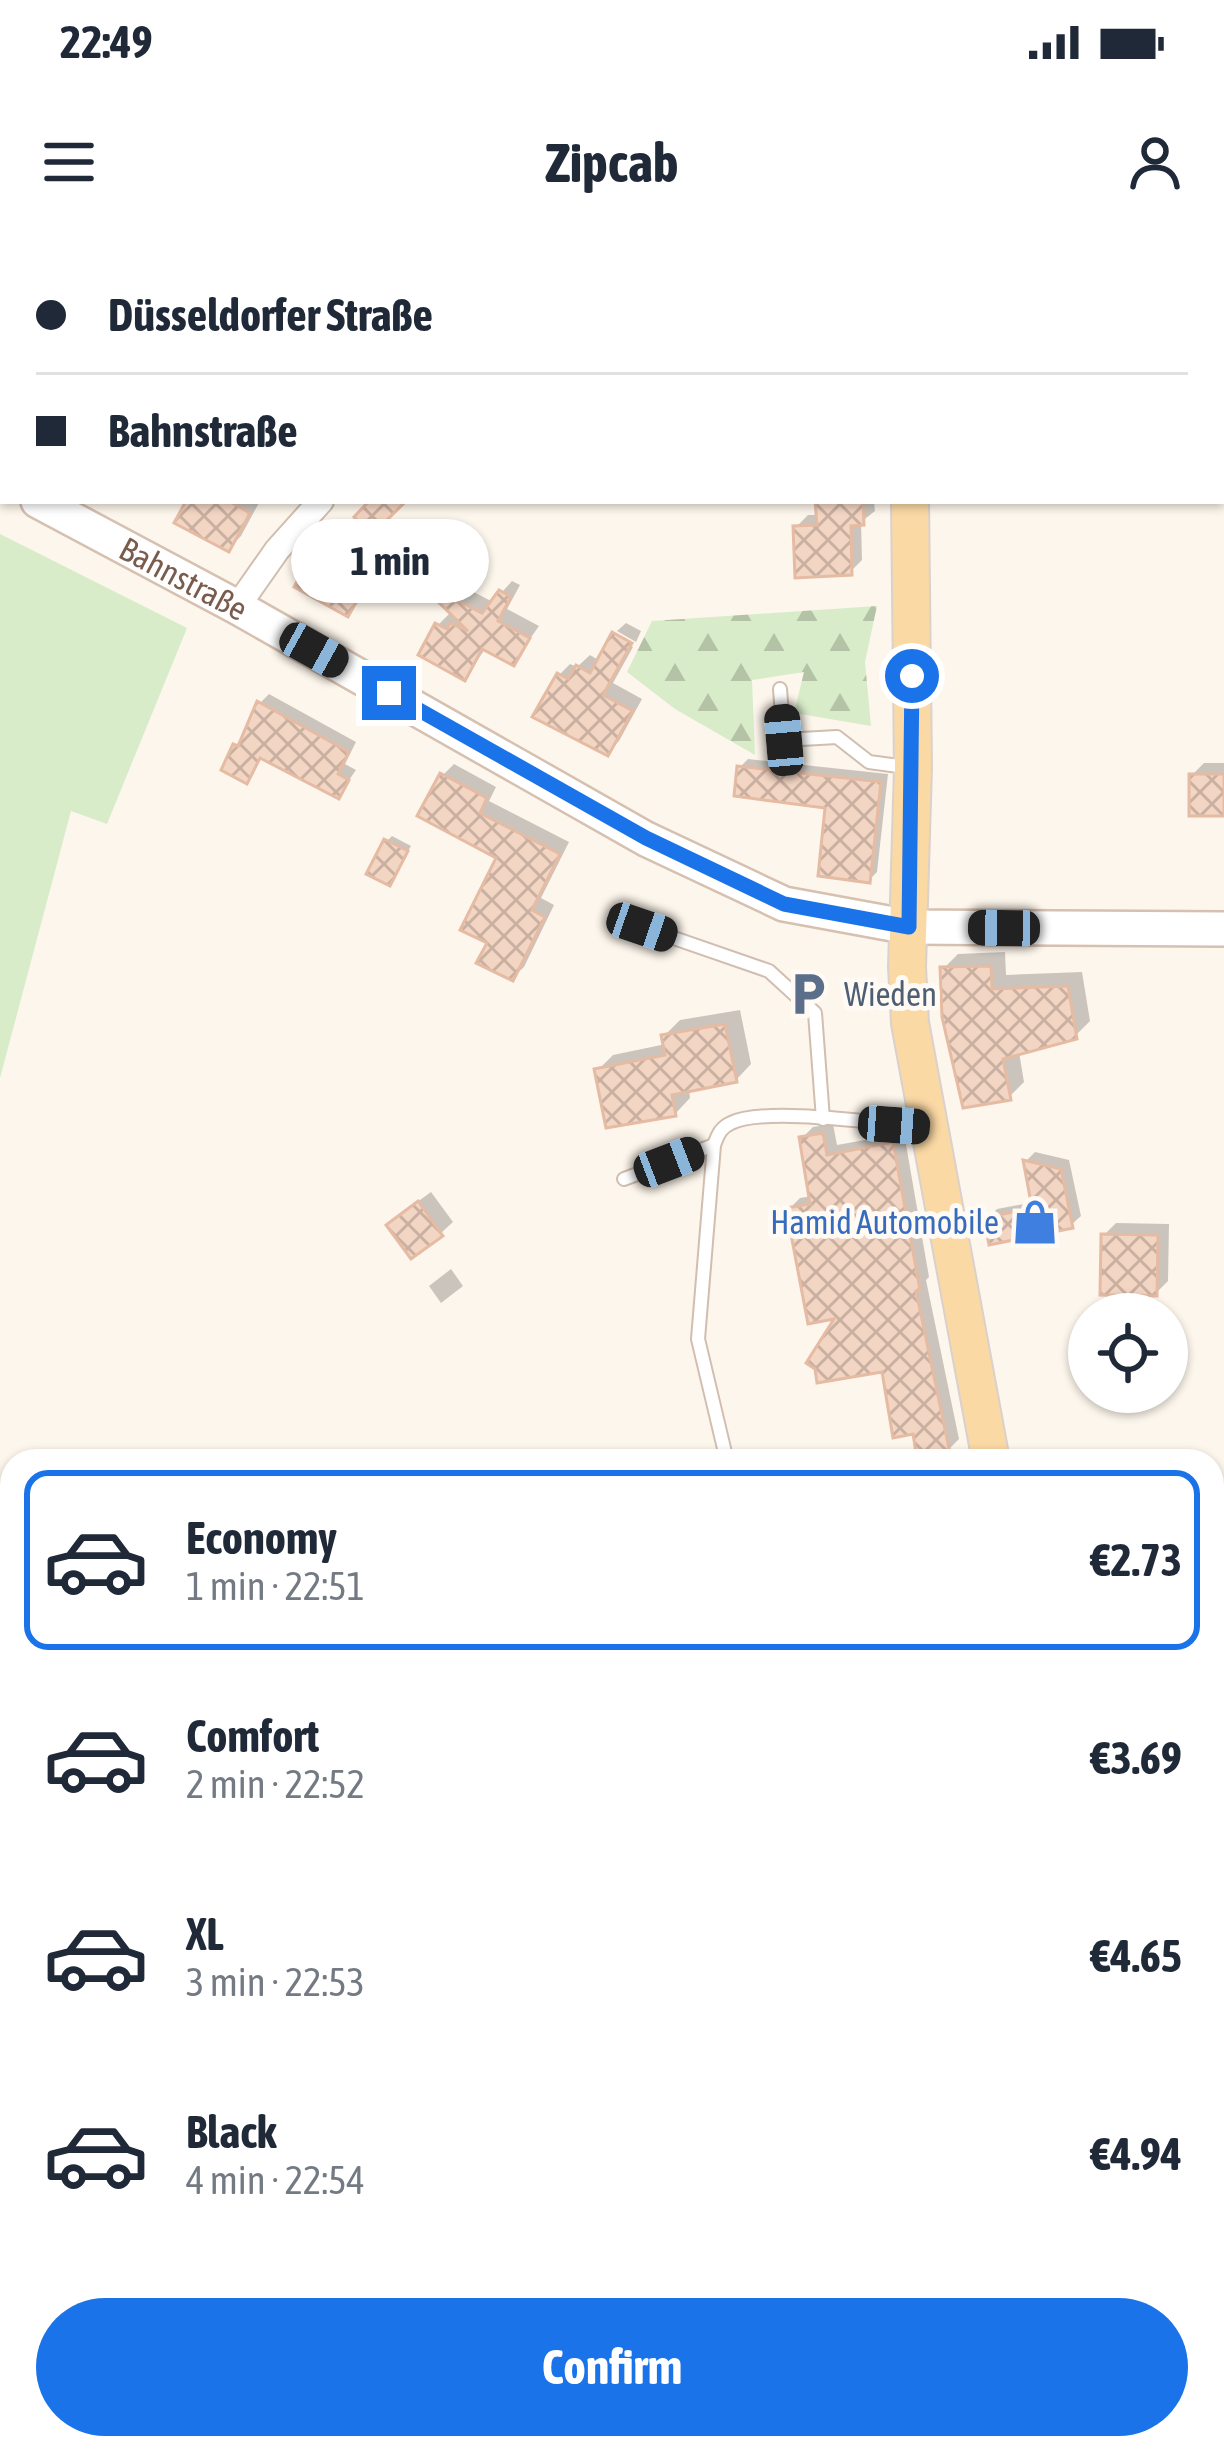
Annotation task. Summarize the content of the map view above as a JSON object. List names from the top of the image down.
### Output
{
  "streets": {
    "main road": ["Bahnstraße"]
  },
  "places": {
    "parking": ["Wieden"],
    "shop": ["Hamid Automobile"]
  },
  "page": {
    "status": "22:49",
    "header": "Zipcab",
    "banner": ["Düsseldorfer Straße", "Bahnstraße"],
    "bubble": "1 min",
    "list": [
      {
        "name": "Economy",
        "note": "1 min · 22:51",
        "value": "€2.73"
      },
      {
        "name": "Comfort",
        "note": "2 min · 22:52",
        "value": "€3.69"
      },
      {
        "name": "XL",
        "note": "3 min · 22:53",
        "value": "€4.65"
      },
      {
        "name": "Black",
        "note": "4 min · 22:54",
        "value": "€4.94"
      }
    ],
    "buttons": "Confirm"
  }
}
